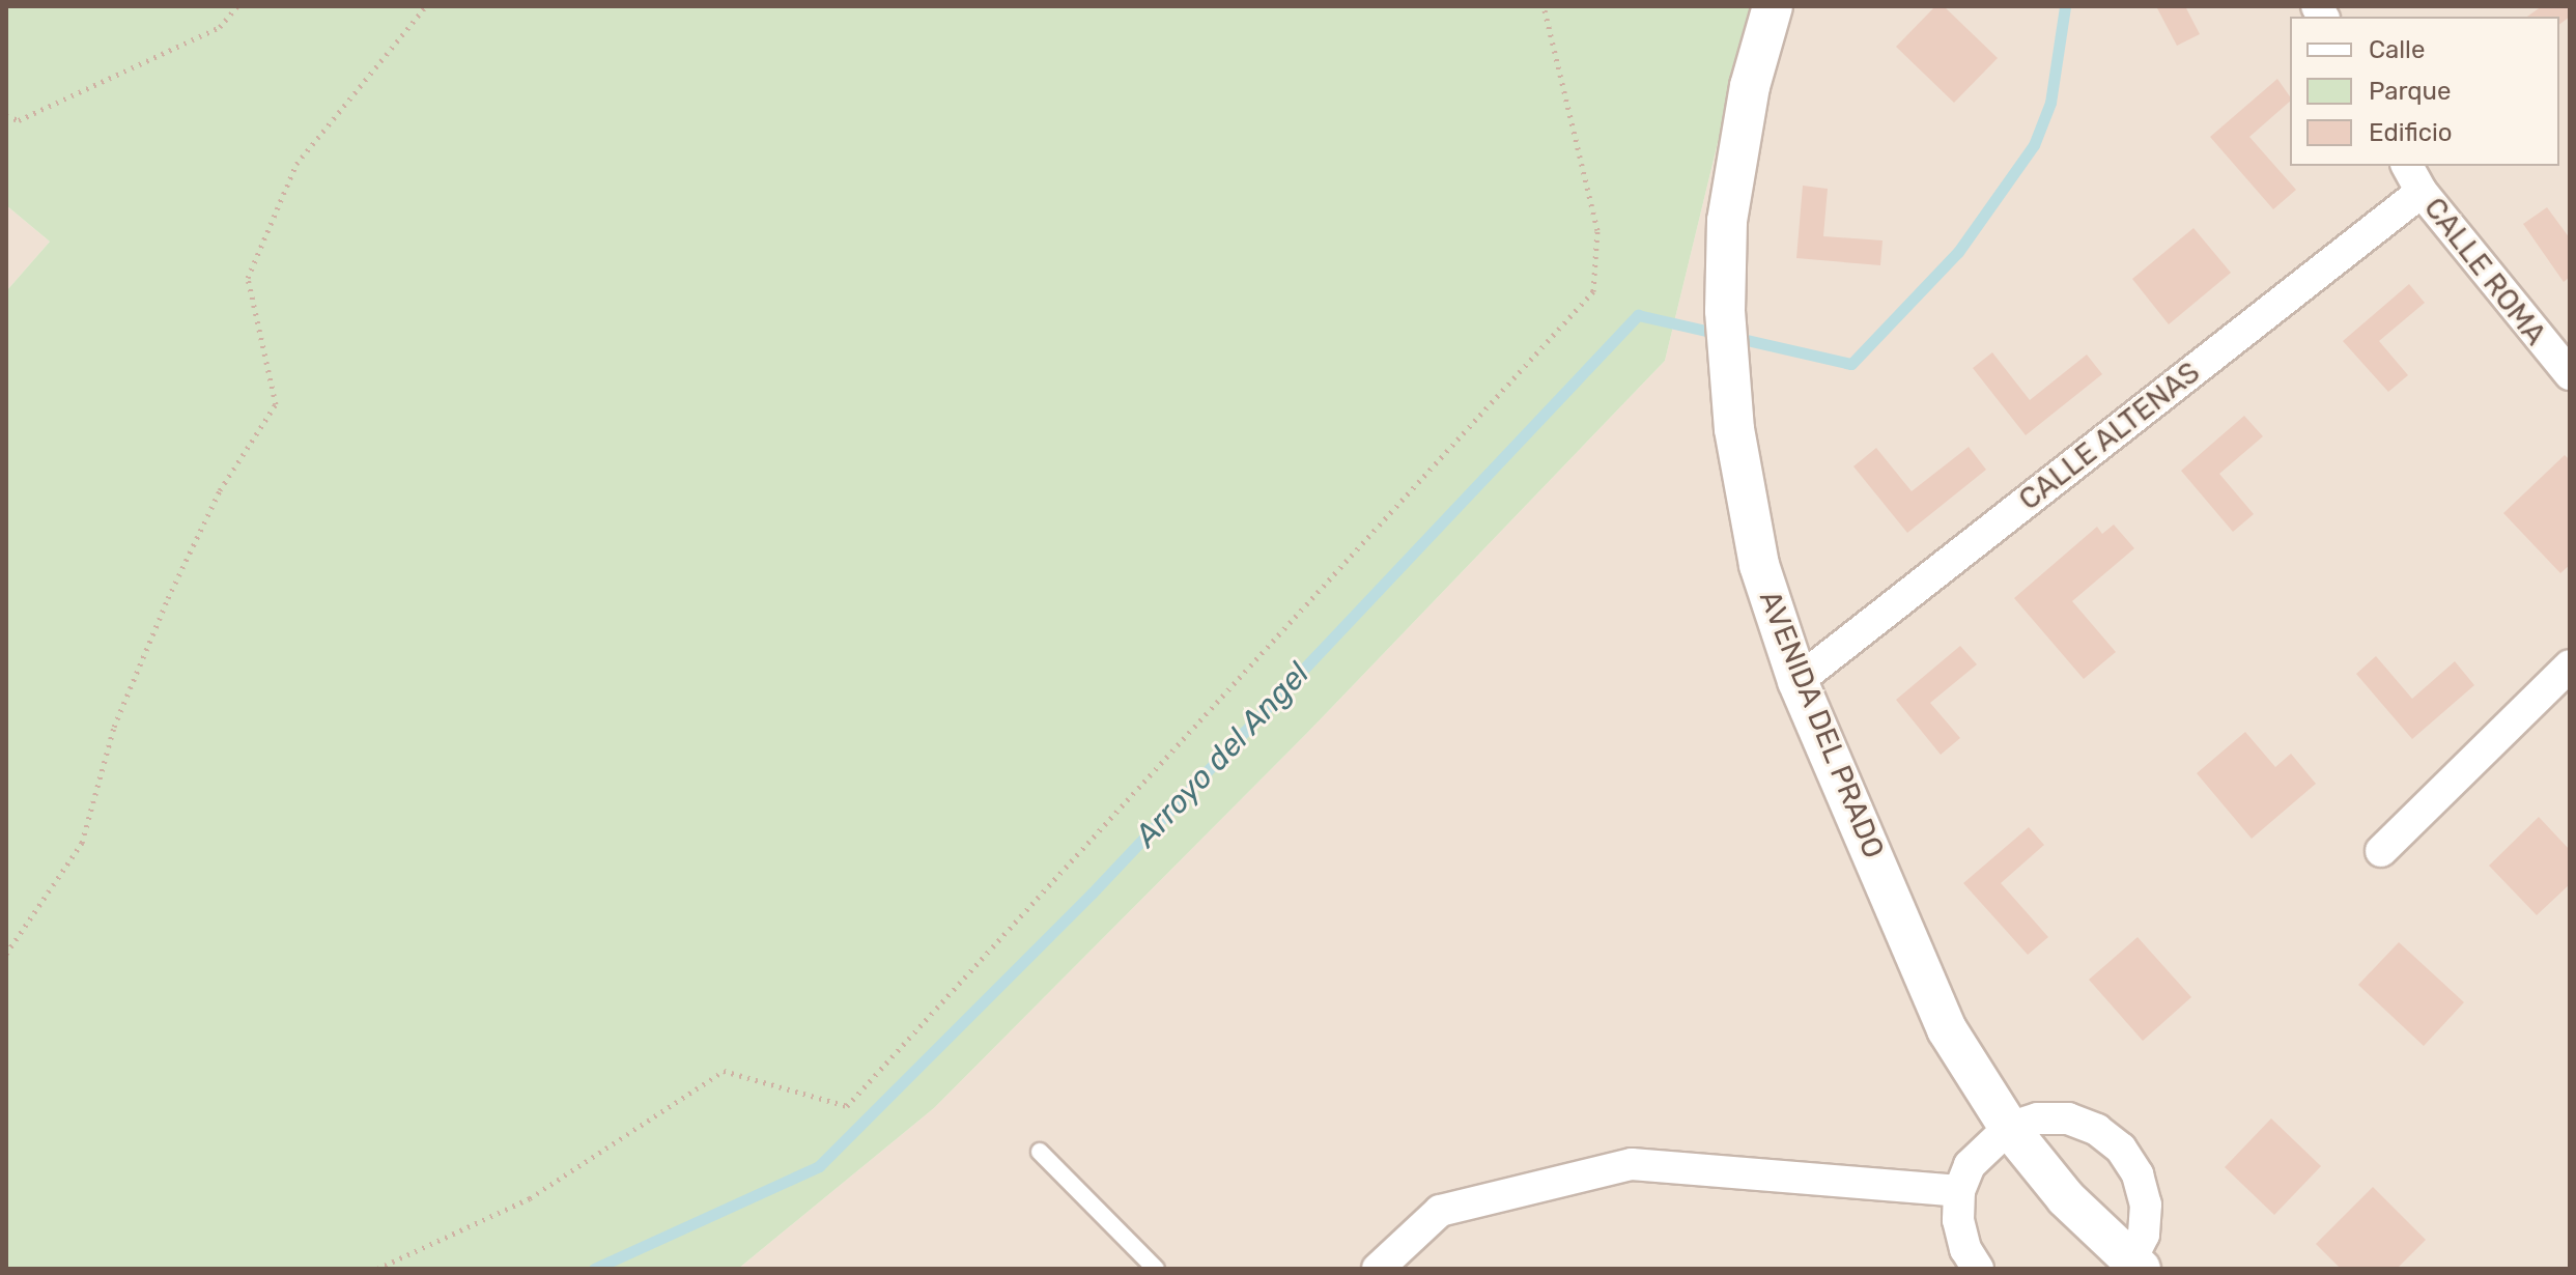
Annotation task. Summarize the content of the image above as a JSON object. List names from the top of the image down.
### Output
{
  "streets": {
    "street": ["CALLE ROMA", "CALLE ALTENAS", "AVENIDA DEL PRADO"]
  },
  "crossings": [
    ["CALLE ROMA", "CALLE ALTENAS"],
    ["CALLE ALTENAS", "AVENIDA DEL PRADO"]
  ],
  "water": ["Arroyo del Angel"],
  "legend": ["Calle", "Parque", "Edificio"]
}
